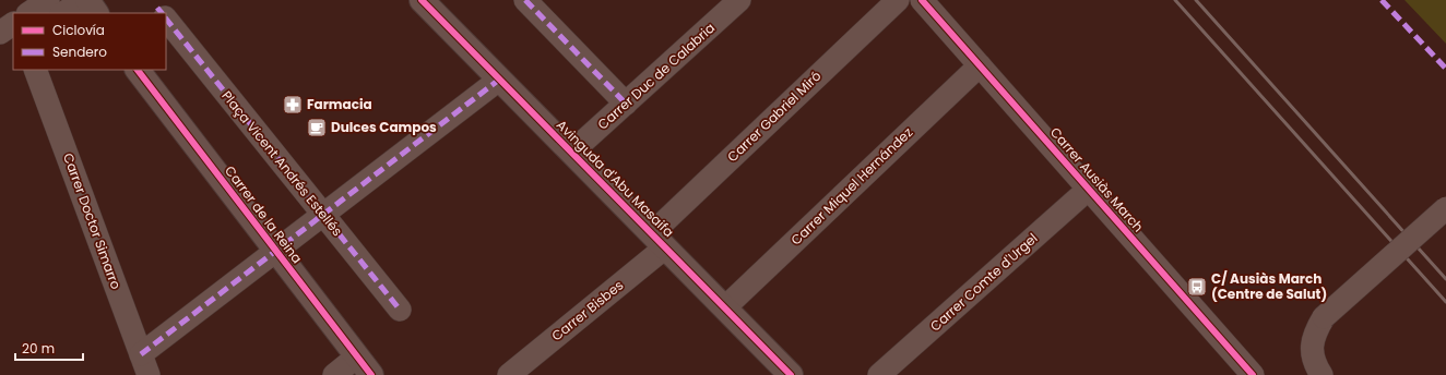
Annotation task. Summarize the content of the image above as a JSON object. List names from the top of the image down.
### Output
{
  "streets": {
    "street": [
      "Carrer Duc de Calabria",
      "Carrer Gabriel Miró",
      "Plaça Vicent Andrés Estellés",
      "Avinguda d'Abu Masaifa",
      "Carrer Ausiàs March",
      "Carrer Miquel Hernández",
      "Carrer de la Reina",
      "Carrer Doctor Simarro",
      "Carrer Comte d'Urgel",
      "Carrer Bisbes"
    ]
  },
  "crossings": [
    ["Carrer Duc de Calabria", "Avinguda d'Abu Masaifa"],
    ["Carrer Gabriel Miró", "Avinguda d'Abu Masaifa"],
    ["Carrer Gabriel Miró", "Carrer Bisbes"],
    ["Avinguda d'Abu Masaifa", "Carrer Miquel Hernández"],
    ["Avinguda d'Abu Masaifa", "Carrer Bisbes"],
    ["Carrer Ausiàs March", "Carrer Miquel Hernández"],
    ["Carrer Ausiàs March", "Carrer Comte d'Urgel"]
  ],
  "places": {
    "pharmacy": ["Farmacia"],
    "cafe": ["Dulces Campos"],
    "bus stop": ["C/ Ausiàs March (Centre de Salut)"]
  },
  "legend": ["Ciclovía", "Sendero"],
  "scale_bar": "20 m"
}
